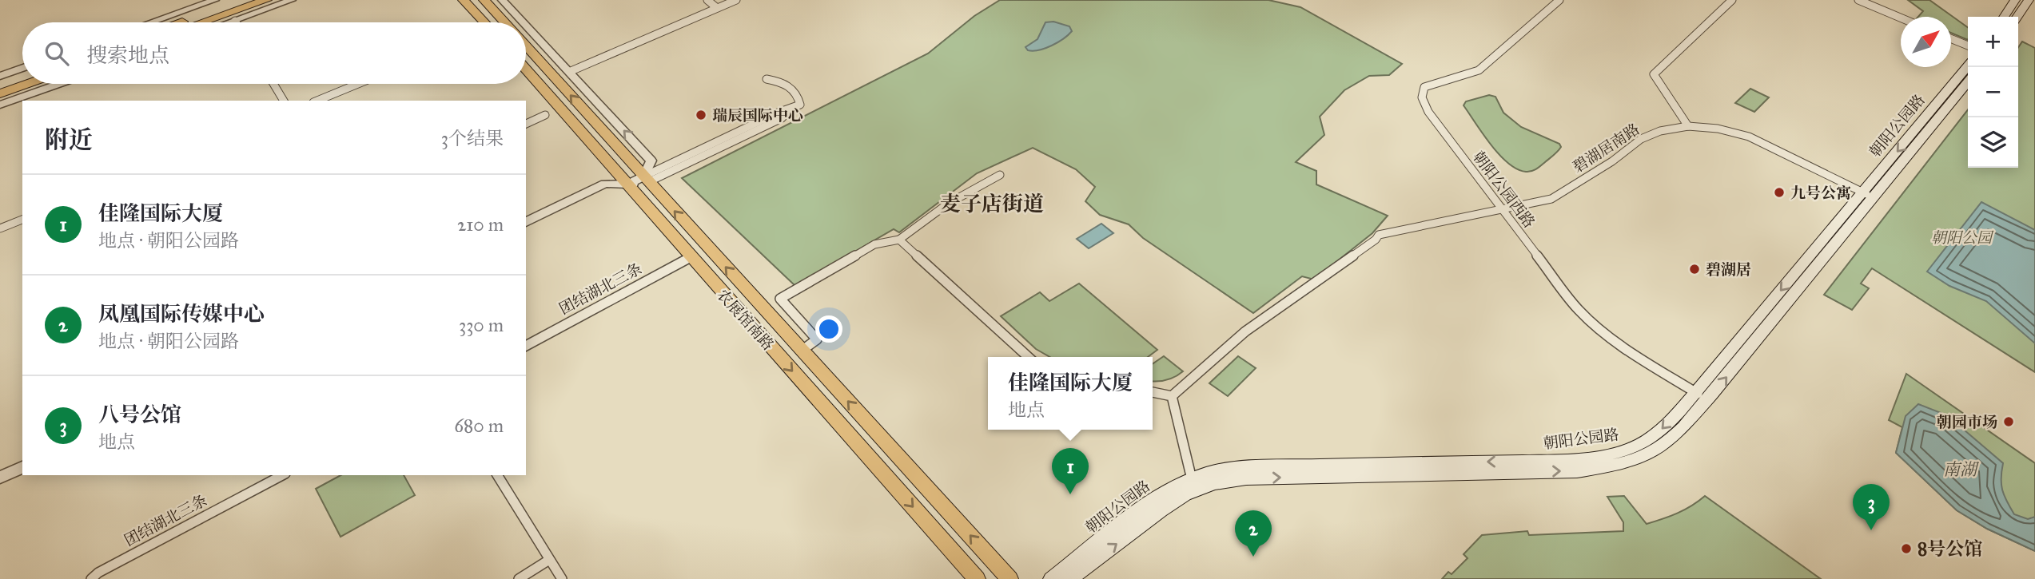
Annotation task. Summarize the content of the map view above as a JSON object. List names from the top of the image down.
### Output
{
  "streets": {
    "main road": ["朝阳公园路", "农展馆南路"],
    "street": ["碧湖居南路", "朝阳公园西路", "团结湖北三条"]
  },
  "crossings": [
    ["朝阳公园路", "碧湖居南路"],
    ["朝阳公园路", "朝阳公园西路"],
    ["碧湖居南路", "朝阳公园西路"],
    ["团结湖北三条", "农展馆南路"]
  ],
  "districts": ["麦子店街道"],
  "water": ["南湖"],
  "parks": ["朝阳公园"],
  "places": [
    "瑞辰国际中心",
    "九号公寓",
    "碧湖居",
    "朝园市场",
    "8号公馆"
  ],
  "north": "top right",
  "page": {
    "map_buttons": ["+", "−"],
    "search": "搜索地点",
    "heading": ["附近", "3个结果"],
    "list": [
      {
        "mark": "1",
        "name": "佳隆国际大厦",
        "note": "地点 · 朝阳公园路",
        "value": "210 m"
      },
      {
        "mark": "2",
        "name": "凤凰国际传媒中心",
        "note": "地点 · 朝阳公园路",
        "value": "330 m"
      },
      {
        "mark": "3",
        "name": "八号公馆",
        "note": "地点",
        "value": "680 m"
      }
    ],
    "popup": ["佳隆国际大厦", "地点"],
    "pins": ["1", "3", "2"]
  }
}
